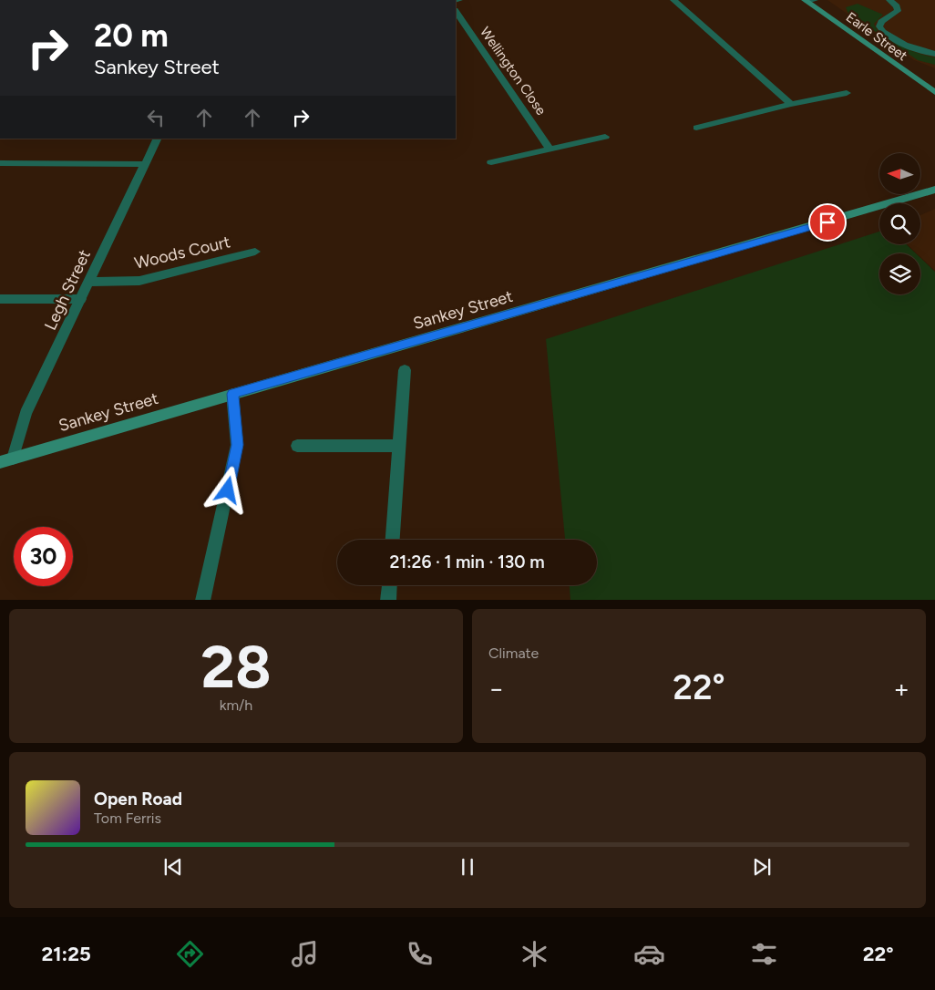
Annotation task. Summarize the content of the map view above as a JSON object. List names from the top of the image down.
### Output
{
  "streets": {
    "street": [
      "Earle Street",
      "Wellington Close",
      "Woods Court",
      "Legh Street",
      "Sankey Street"
    ]
  },
  "crossings": [
    ["Woods Court", "Legh Street"],
    ["Legh Street", "Sankey Street"]
  ],
  "north": "left",
  "page": {
    "turn": ["20 m", "Sankey Street"],
    "limit": "30",
    "trip": "21:26 · 1 min · 130 m",
    "tile": [
      ["28", "km/h"],
      "Climate"
    ],
    "heat": ["−", "22°", "+"],
    "song": ["Open Road", "Tom Ferris"],
    "tabs": ["21:25", "22°"]
  }
}
